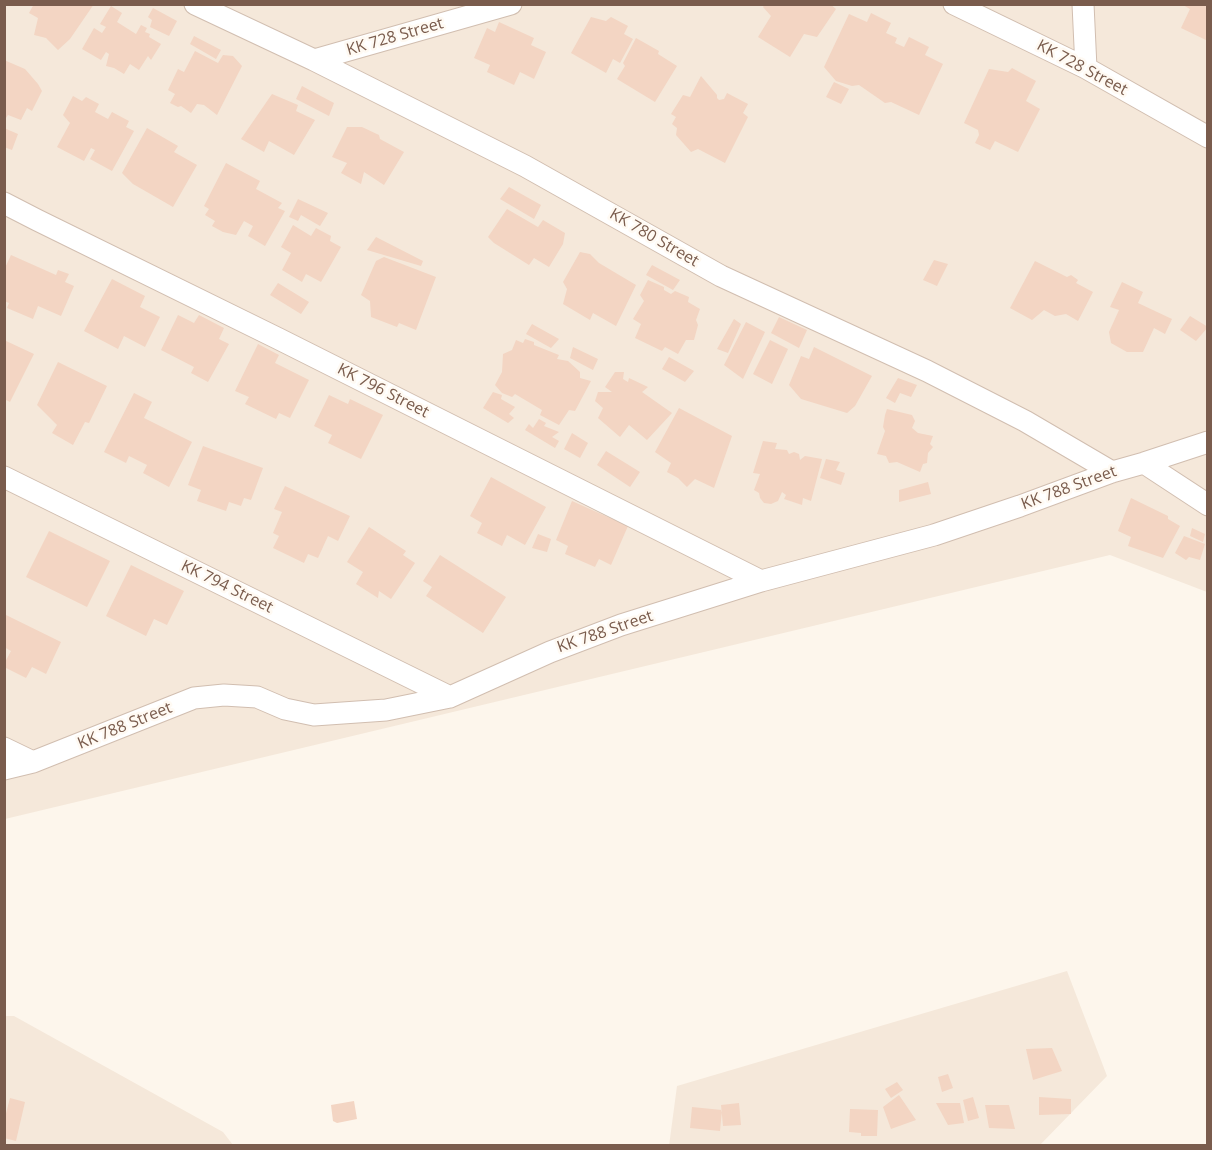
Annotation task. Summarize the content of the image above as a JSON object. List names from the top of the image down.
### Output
{
  "streets": {
    "street": [
      "KK 728 Street",
      "KK 780 Street",
      "KK 796 Street",
      "KK 788 Street",
      "KK 794 Street"
    ]
  },
  "crossings": [
    ["KK 728 Street", "KK 780 Street"],
    ["KK 780 Street", "KK 788 Street"],
    ["KK 796 Street", "KK 788 Street"],
    ["KK 788 Street", "KK 794 Street"]
  ]
}
